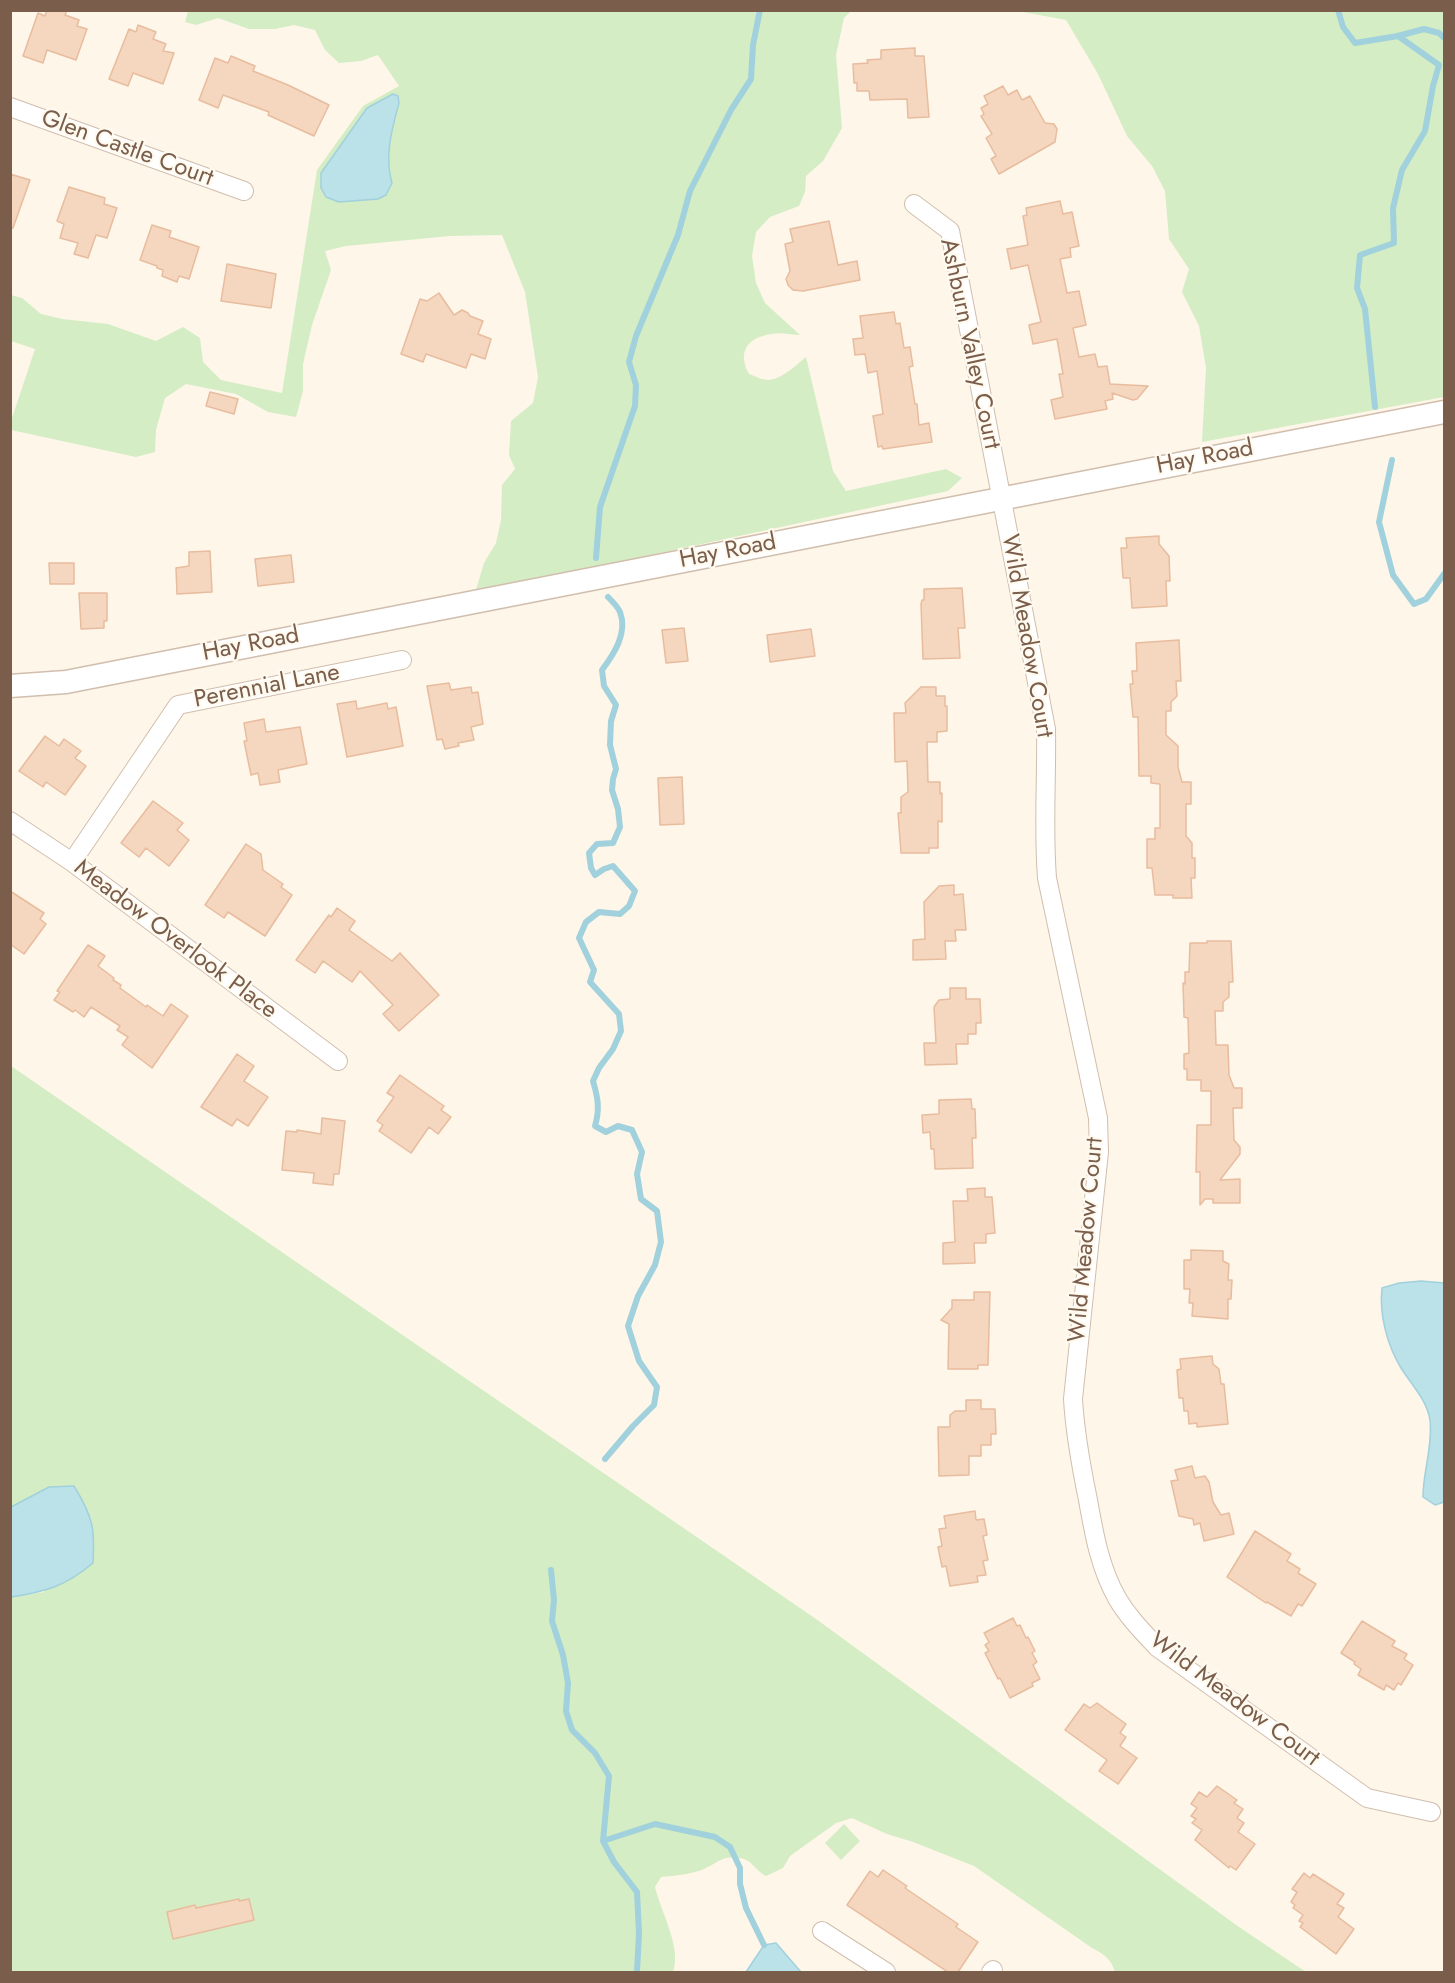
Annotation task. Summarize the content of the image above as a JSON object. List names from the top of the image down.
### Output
{
  "streets": {
    "street": [
      "Glen Castle Court",
      "Ashburn Valley Court",
      "Hay Road",
      "Wild Meadow Court",
      "Perennial Lane",
      "Meadow Overlook Place"
    ]
  },
  "crossings": [
    ["Ashburn Valley Court", "Hay Road"],
    ["Ashburn Valley Court", "Wild Meadow Court"],
    ["Hay Road", "Wild Meadow Court"],
    ["Perennial Lane", "Meadow Overlook Place"]
  ]
}
